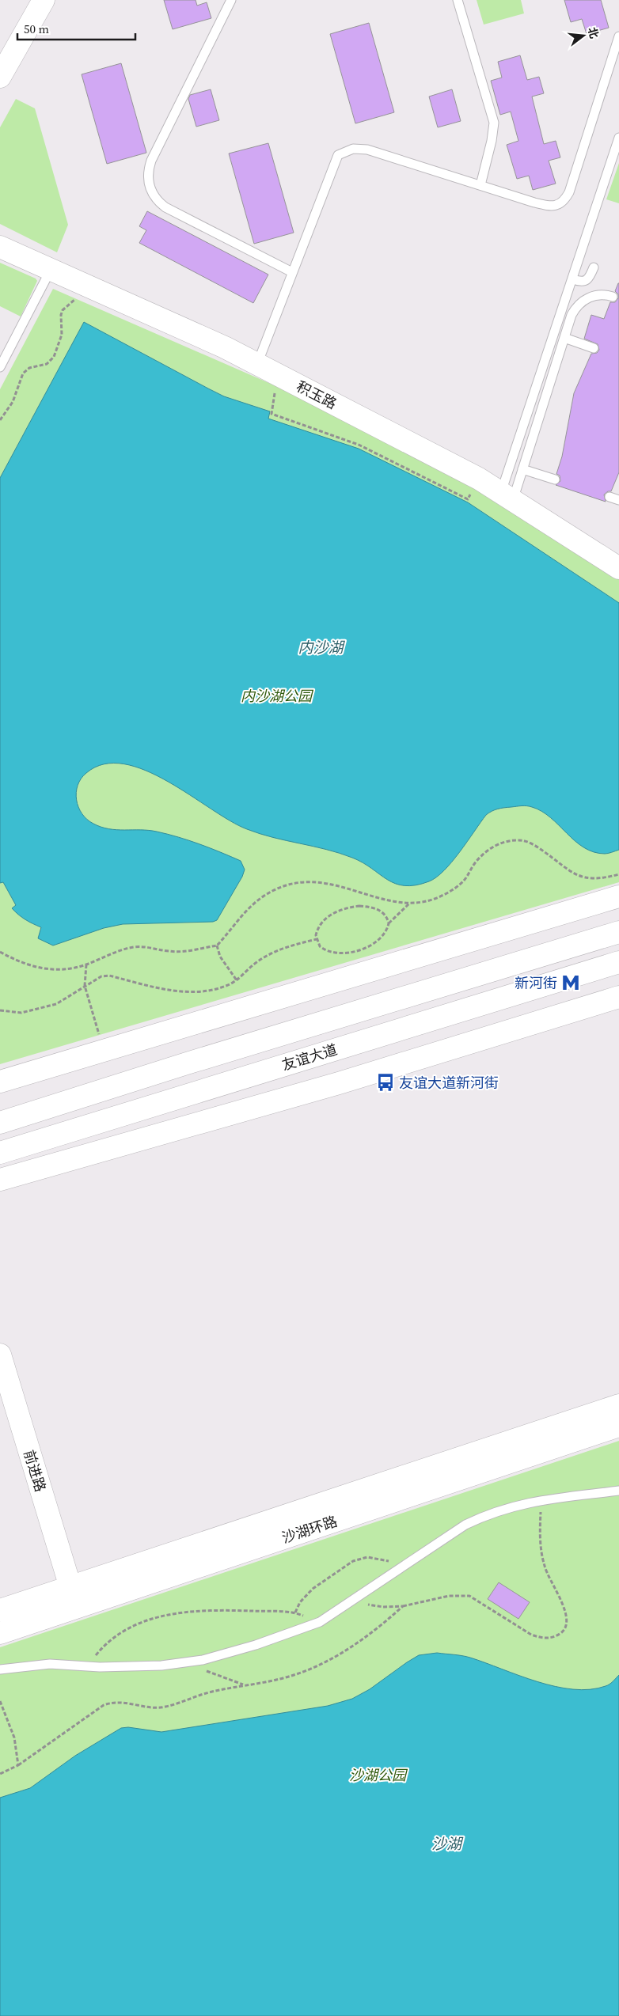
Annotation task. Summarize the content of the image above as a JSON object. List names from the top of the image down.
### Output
{
  "streets": {
    "main road": [
      "积玉路",
      "友谊大道",
      "前进路",
      "沙湖环路"
    ]
  },
  "crossings": [
    ["前进路", "沙湖环路"]
  ],
  "water": ["内沙湖", "沙湖"],
  "parks": ["内沙湖公园", "沙湖公园"],
  "places": {
    "metro station": ["新河街"],
    "bus stop": ["友谊大道新河街"]
  },
  "scale_bar": "50 m",
  "north": "right"
}
